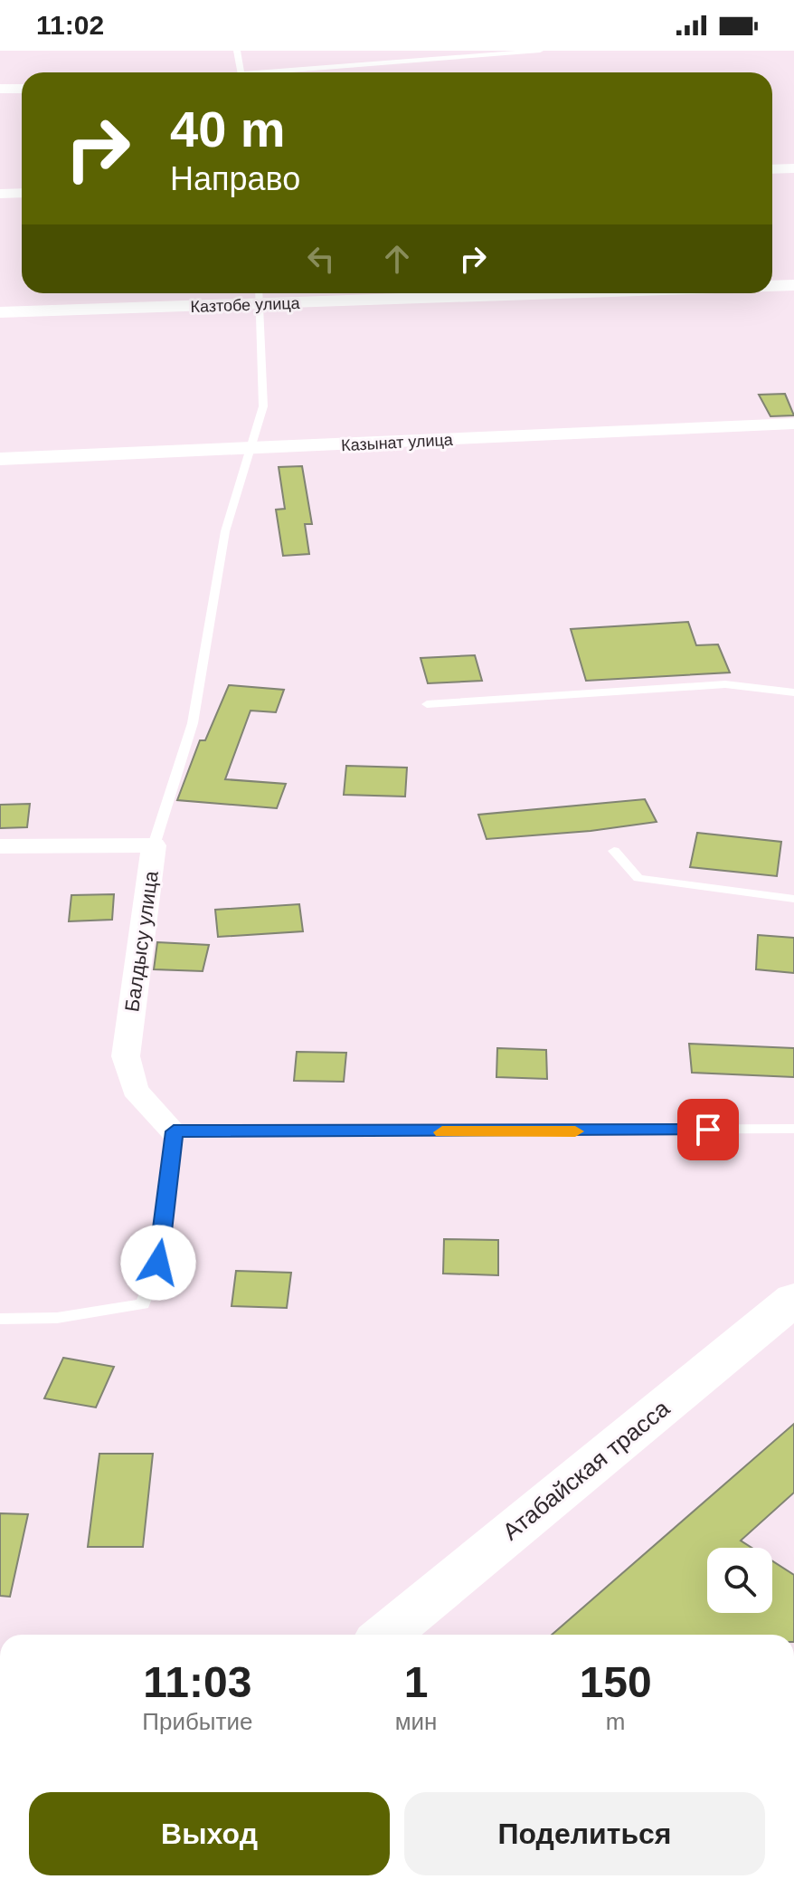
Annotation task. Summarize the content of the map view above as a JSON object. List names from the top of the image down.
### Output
{
  "streets": {
    "main road": ["Атабайская трасса"],
    "street": ["Казтобе улица", "Казынат улица", "Балдысу улица"]
  },
  "page": {
    "status": "11:02",
    "turn": ["40 m", "Направо"],
    "eta": [
      "11:03",
      "Прибытие",
      "1",
      "мин",
      "150",
      "m"
    ],
    "buttons": ["Выход", "Поделиться"]
  }
}
